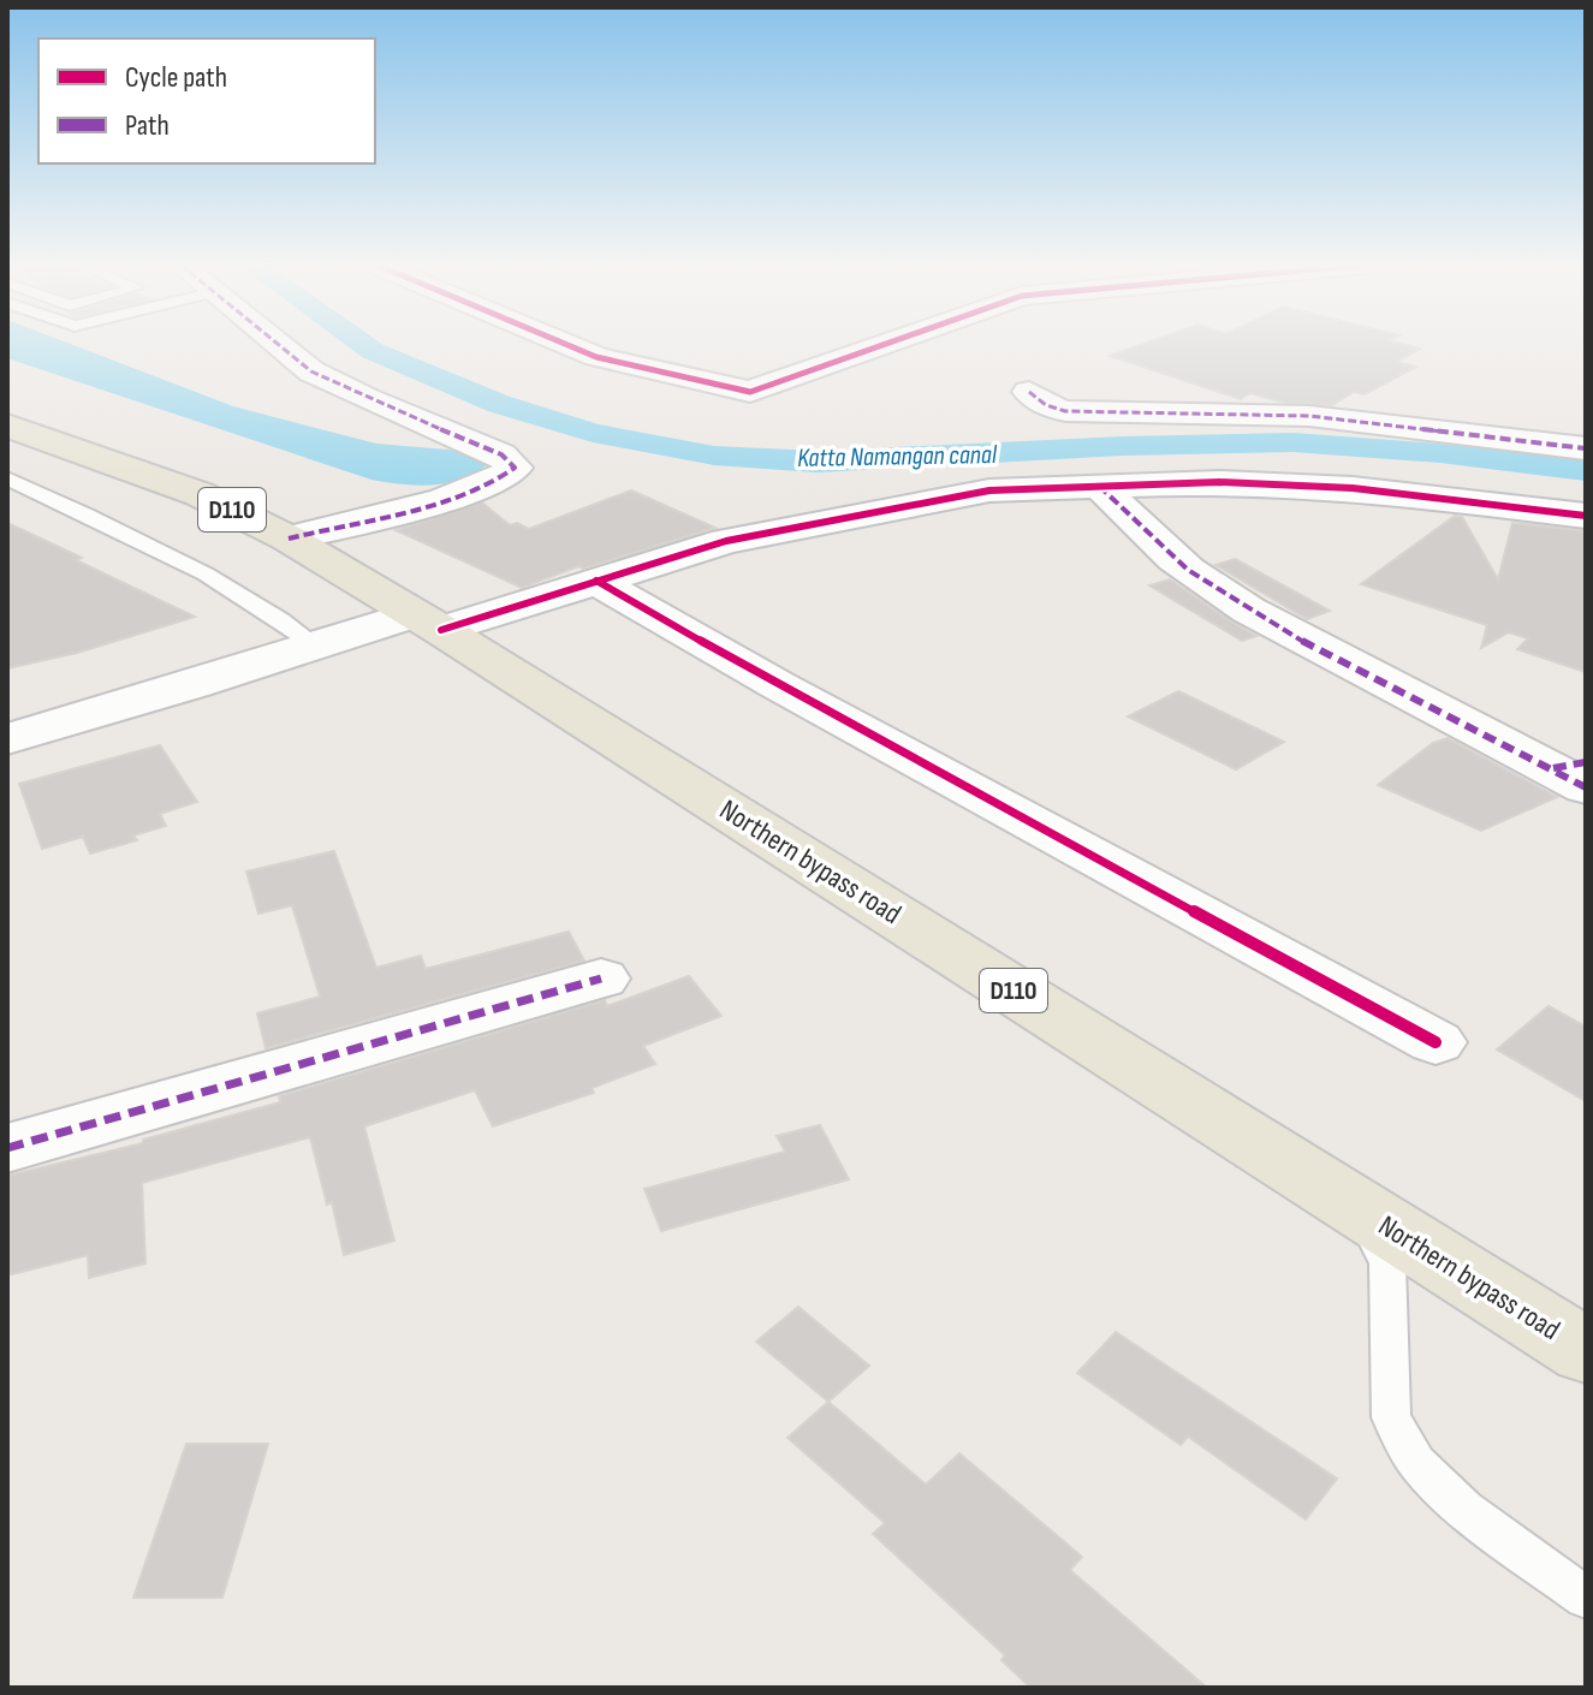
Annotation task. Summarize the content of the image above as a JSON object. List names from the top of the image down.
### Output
{
  "streets": {
    "main road": ["D110", "Northern bypass road"]
  },
  "water": ["Katta Namangan canal"],
  "legend": ["Cycle path", "Path"]
}
